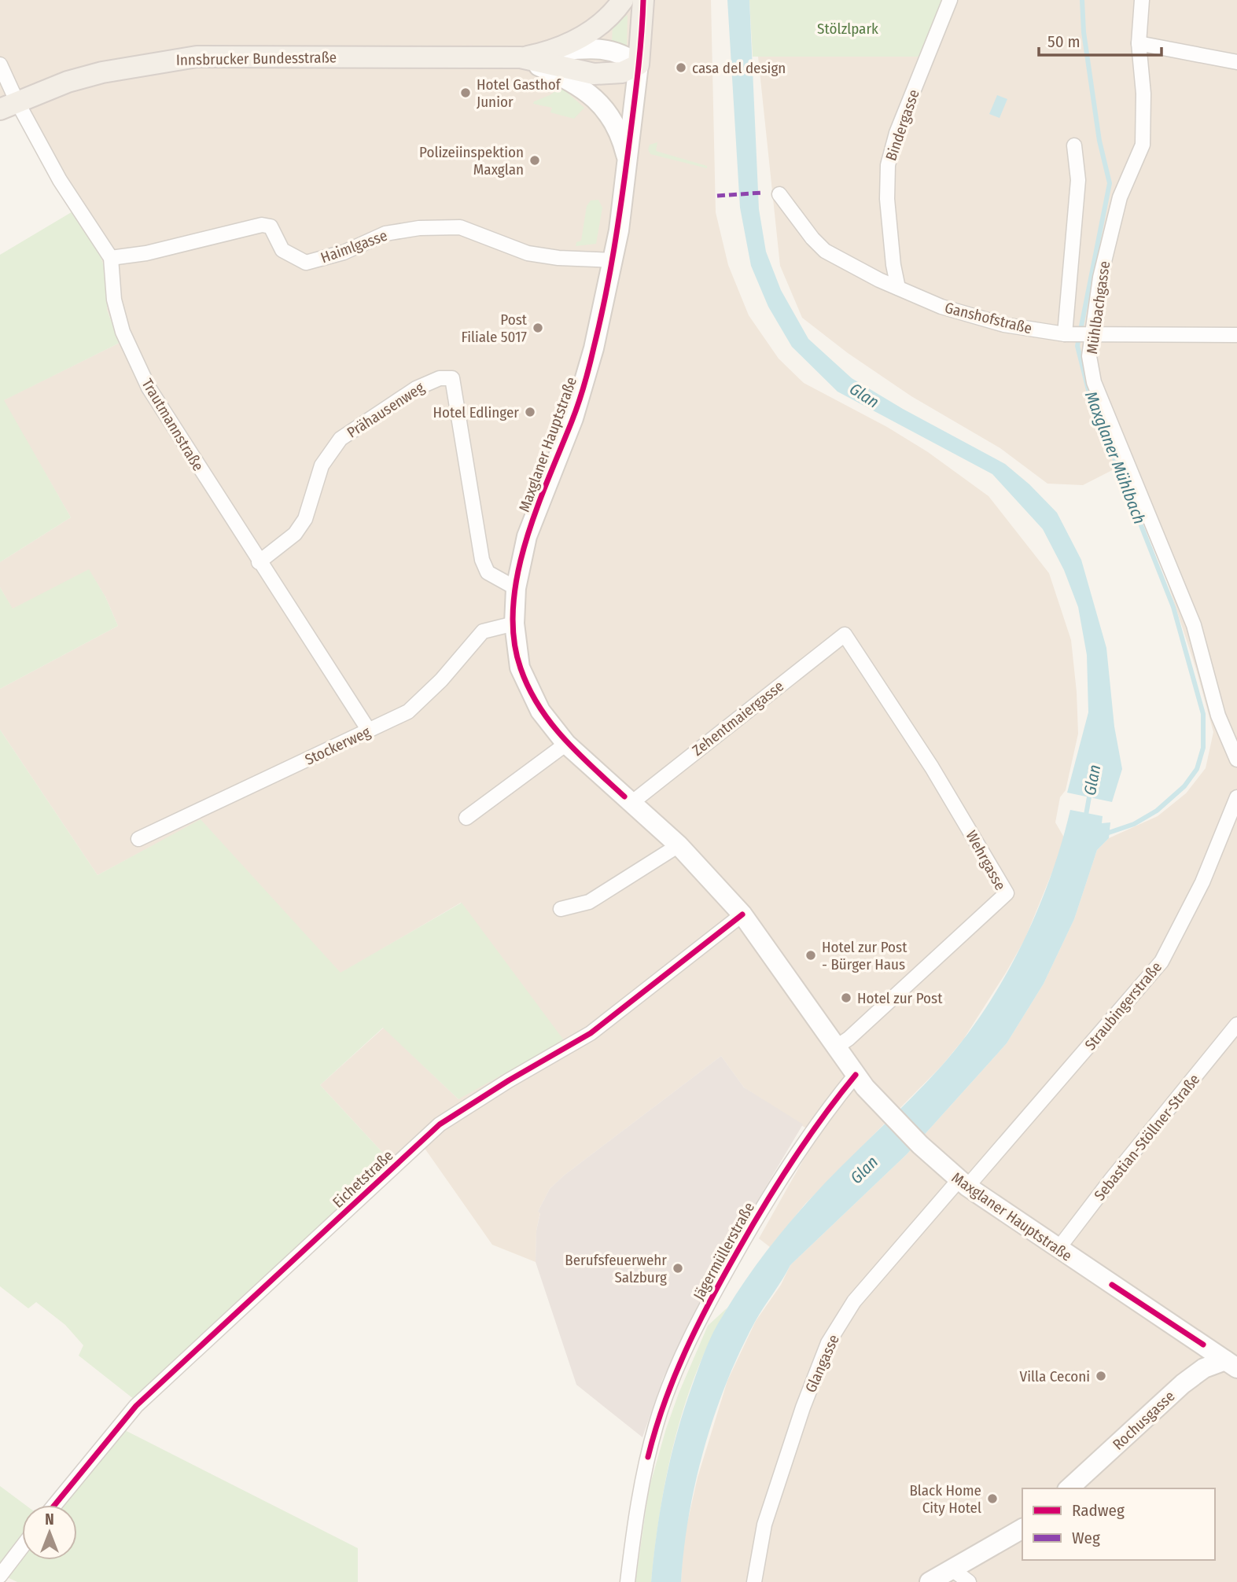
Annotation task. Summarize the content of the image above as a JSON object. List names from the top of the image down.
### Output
{
  "streets": {
    "main road": ["Innsbrucker Bundesstraße"],
    "street": [
      "Bindergasse",
      "Haimlgasse",
      "Mühlbachgasse",
      "Ganshofstraße",
      "Prähausenweg",
      "Trautmannstraße",
      "Maxglaner Hauptstraße",
      "Zehentmaiergasse",
      "Stockerweg",
      "Wehrgasse",
      "Straubingerstraße",
      "Sebastian-Stöllner-Straße",
      "Eichetstraße",
      "Jägermüllerstraße",
      "Glangasse",
      "Rochusgasse"
    ]
  },
  "crossings": [
    ["Innsbrucker Bundesstraße", "Trautmannstraße"],
    ["Innsbrucker Bundesstraße", "Maxglaner Hauptstraße"],
    ["Bindergasse", "Ganshofstraße"],
    ["Haimlgasse", "Trautmannstraße"],
    ["Haimlgasse", "Maxglaner Hauptstraße"],
    ["Mühlbachgasse", "Ganshofstraße"],
    ["Prähausenweg", "Trautmannstraße"],
    ["Prähausenweg", "Maxglaner Hauptstraße"],
    ["Trautmannstraße", "Stockerweg"],
    ["Maxglaner Hauptstraße", "Zehentmaiergasse"],
    ["Maxglaner Hauptstraße", "Stockerweg"],
    ["Maxglaner Hauptstraße", "Wehrgasse"],
    ["Maxglaner Hauptstraße", "Straubingerstraße"],
    ["Maxglaner Hauptstraße", "Sebastian-Stöllner-Straße"],
    ["Maxglaner Hauptstraße", "Eichetstraße"],
    ["Maxglaner Hauptstraße", "Jägermüllerstraße"],
    ["Maxglaner Hauptstraße", "Glangasse"],
    ["Maxglaner Hauptstraße", "Rochusgasse"],
    ["Zehentmaiergasse", "Wehrgasse"],
    ["Straubingerstraße", "Glangasse"]
  ],
  "water": ["Glan", "Maxglaner Mühlbach"],
  "parks": ["Stölzlpark"],
  "places": [
    "casa del design",
    "Hotel Gasthof Junior",
    "Polizeiinspektion Maxglan",
    "Post Filiale 5017",
    "Hotel Edlinger",
    "Hotel zur Post - Bürger Haus",
    "Hotel zur Post",
    "Berufsfeuerwehr Salzburg",
    "Villa Ceconi",
    "Black Home City Hotel"
  ],
  "legend": ["Radweg", "Weg"],
  "scale_bar": "50 m",
  "north": "top"
}
